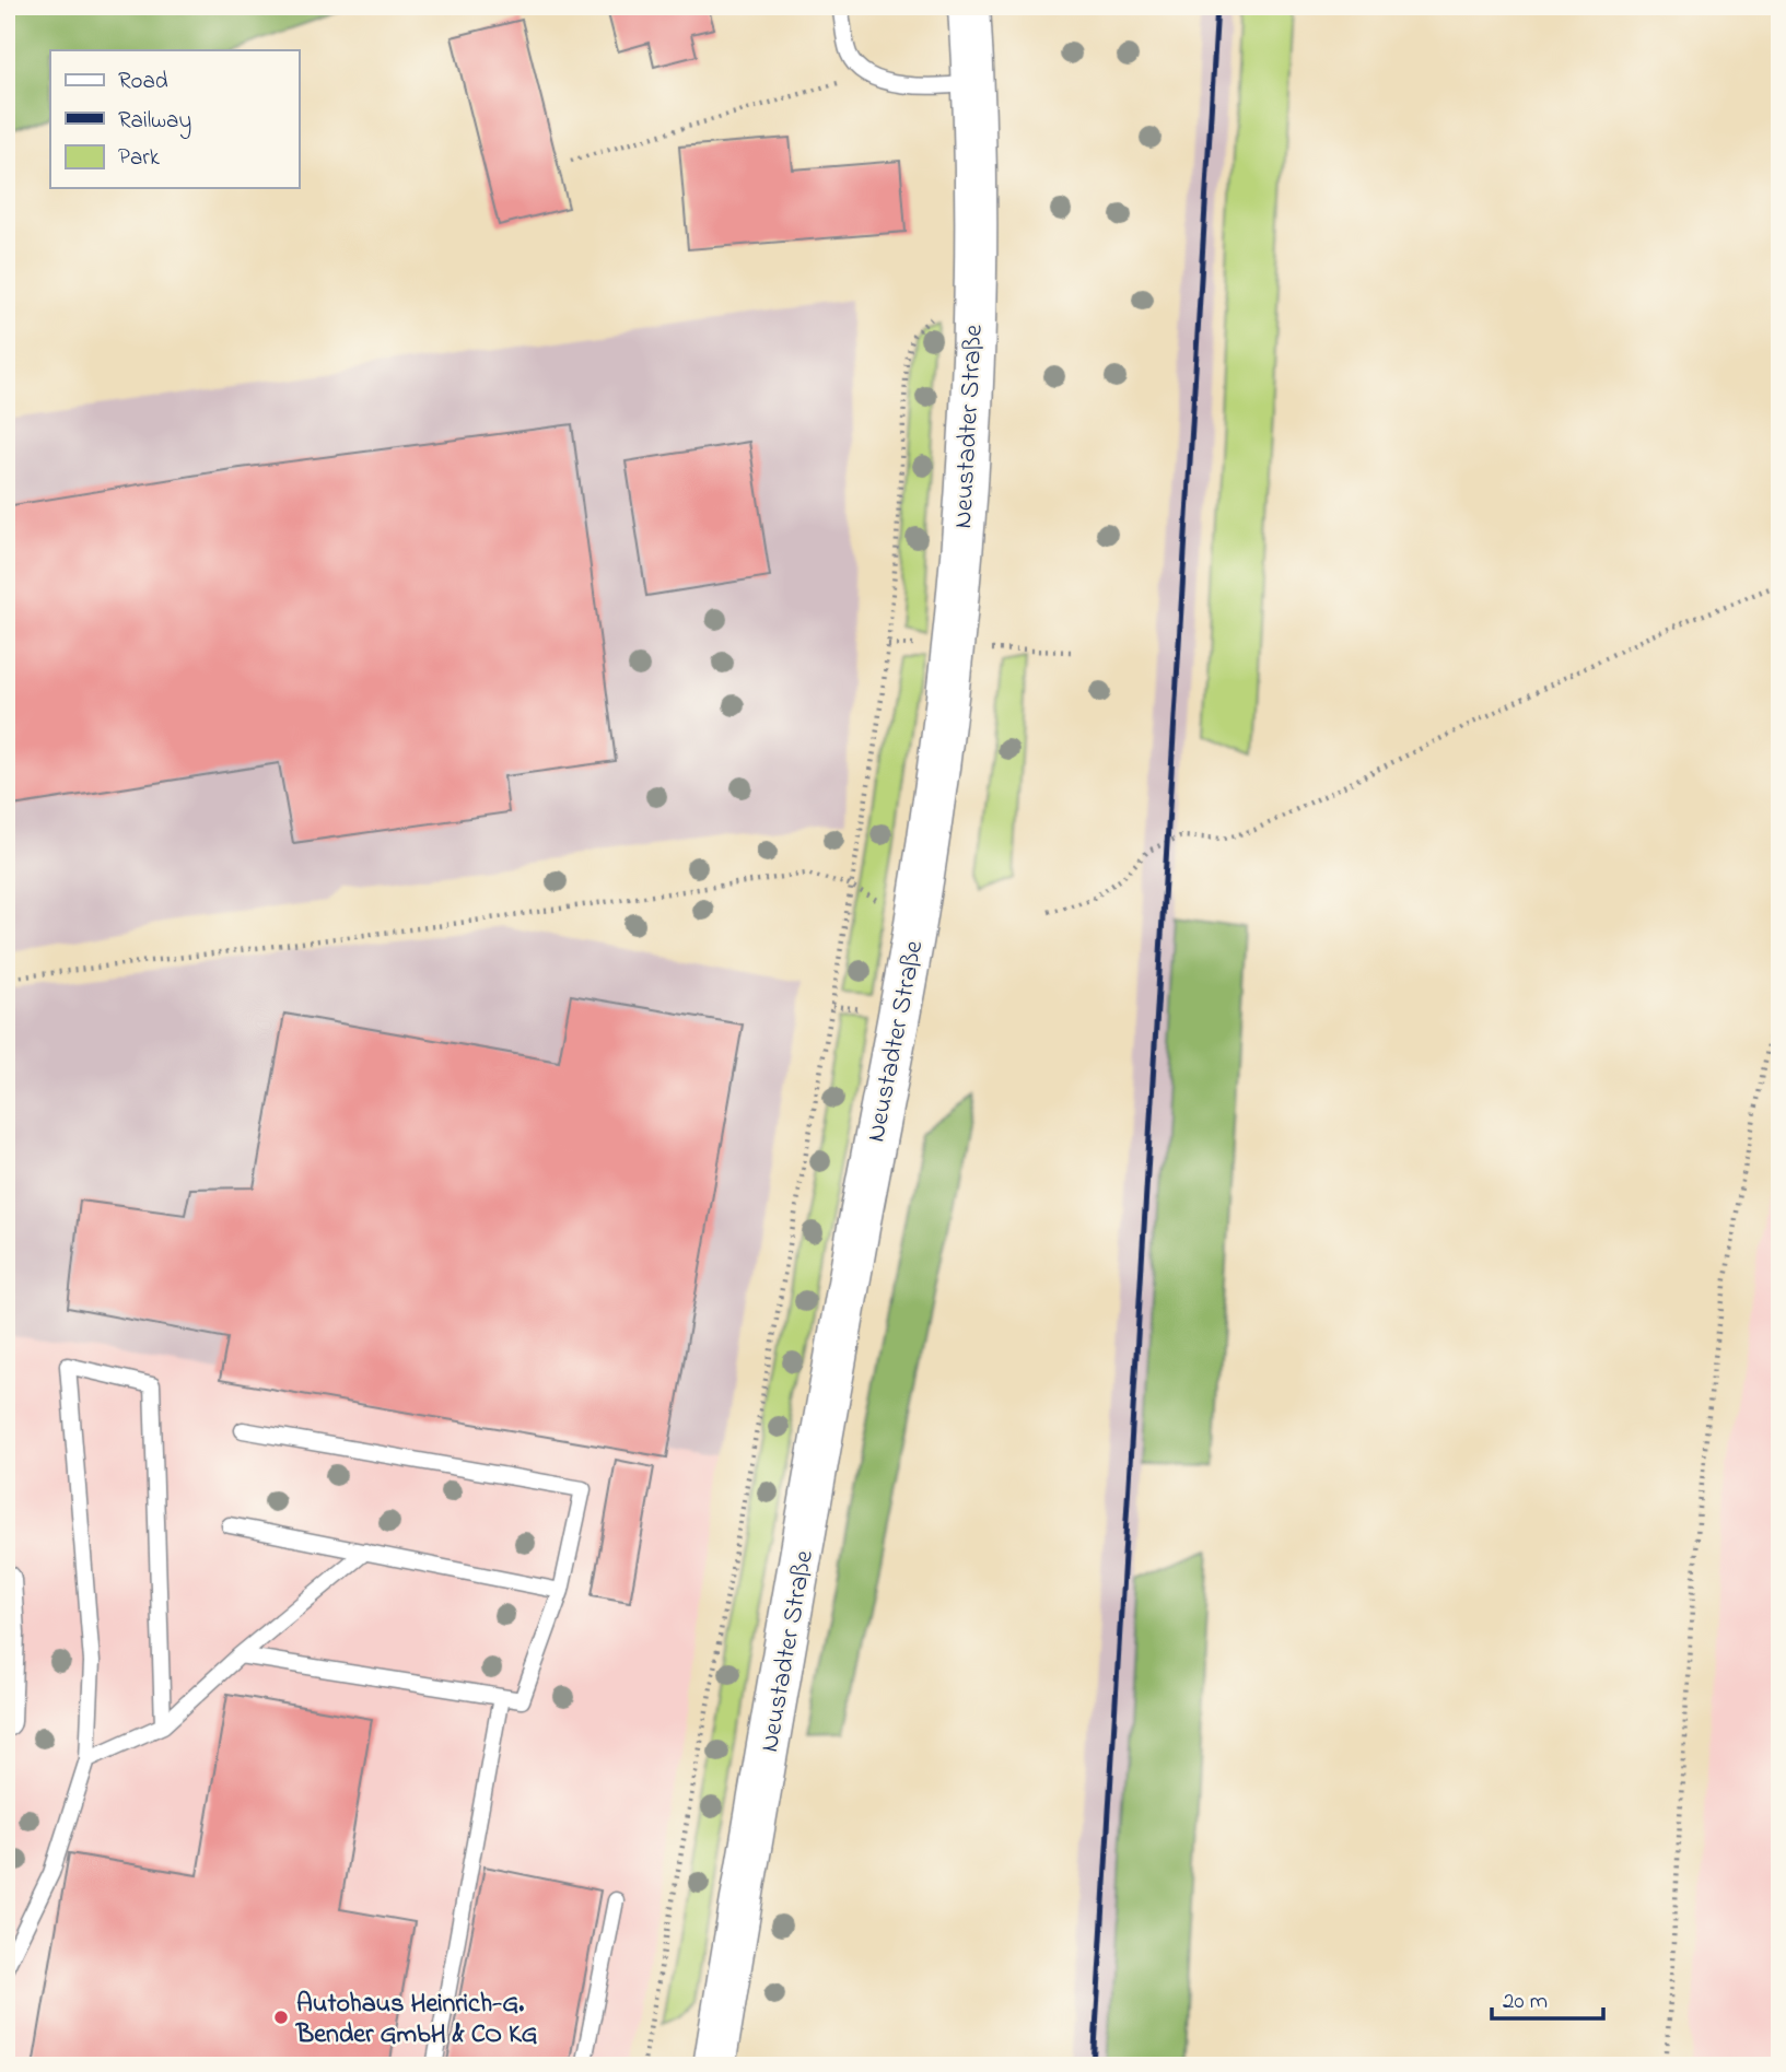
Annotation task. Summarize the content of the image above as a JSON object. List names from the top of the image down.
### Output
{
  "streets": {
    "street": ["Neustadter Straße"]
  },
  "places": ["Autohaus Heinrich-G. Bender GmbH & CO KG"],
  "legend": ["Road", "Railway", "Park"],
  "scale_bar": "20 m"
}
